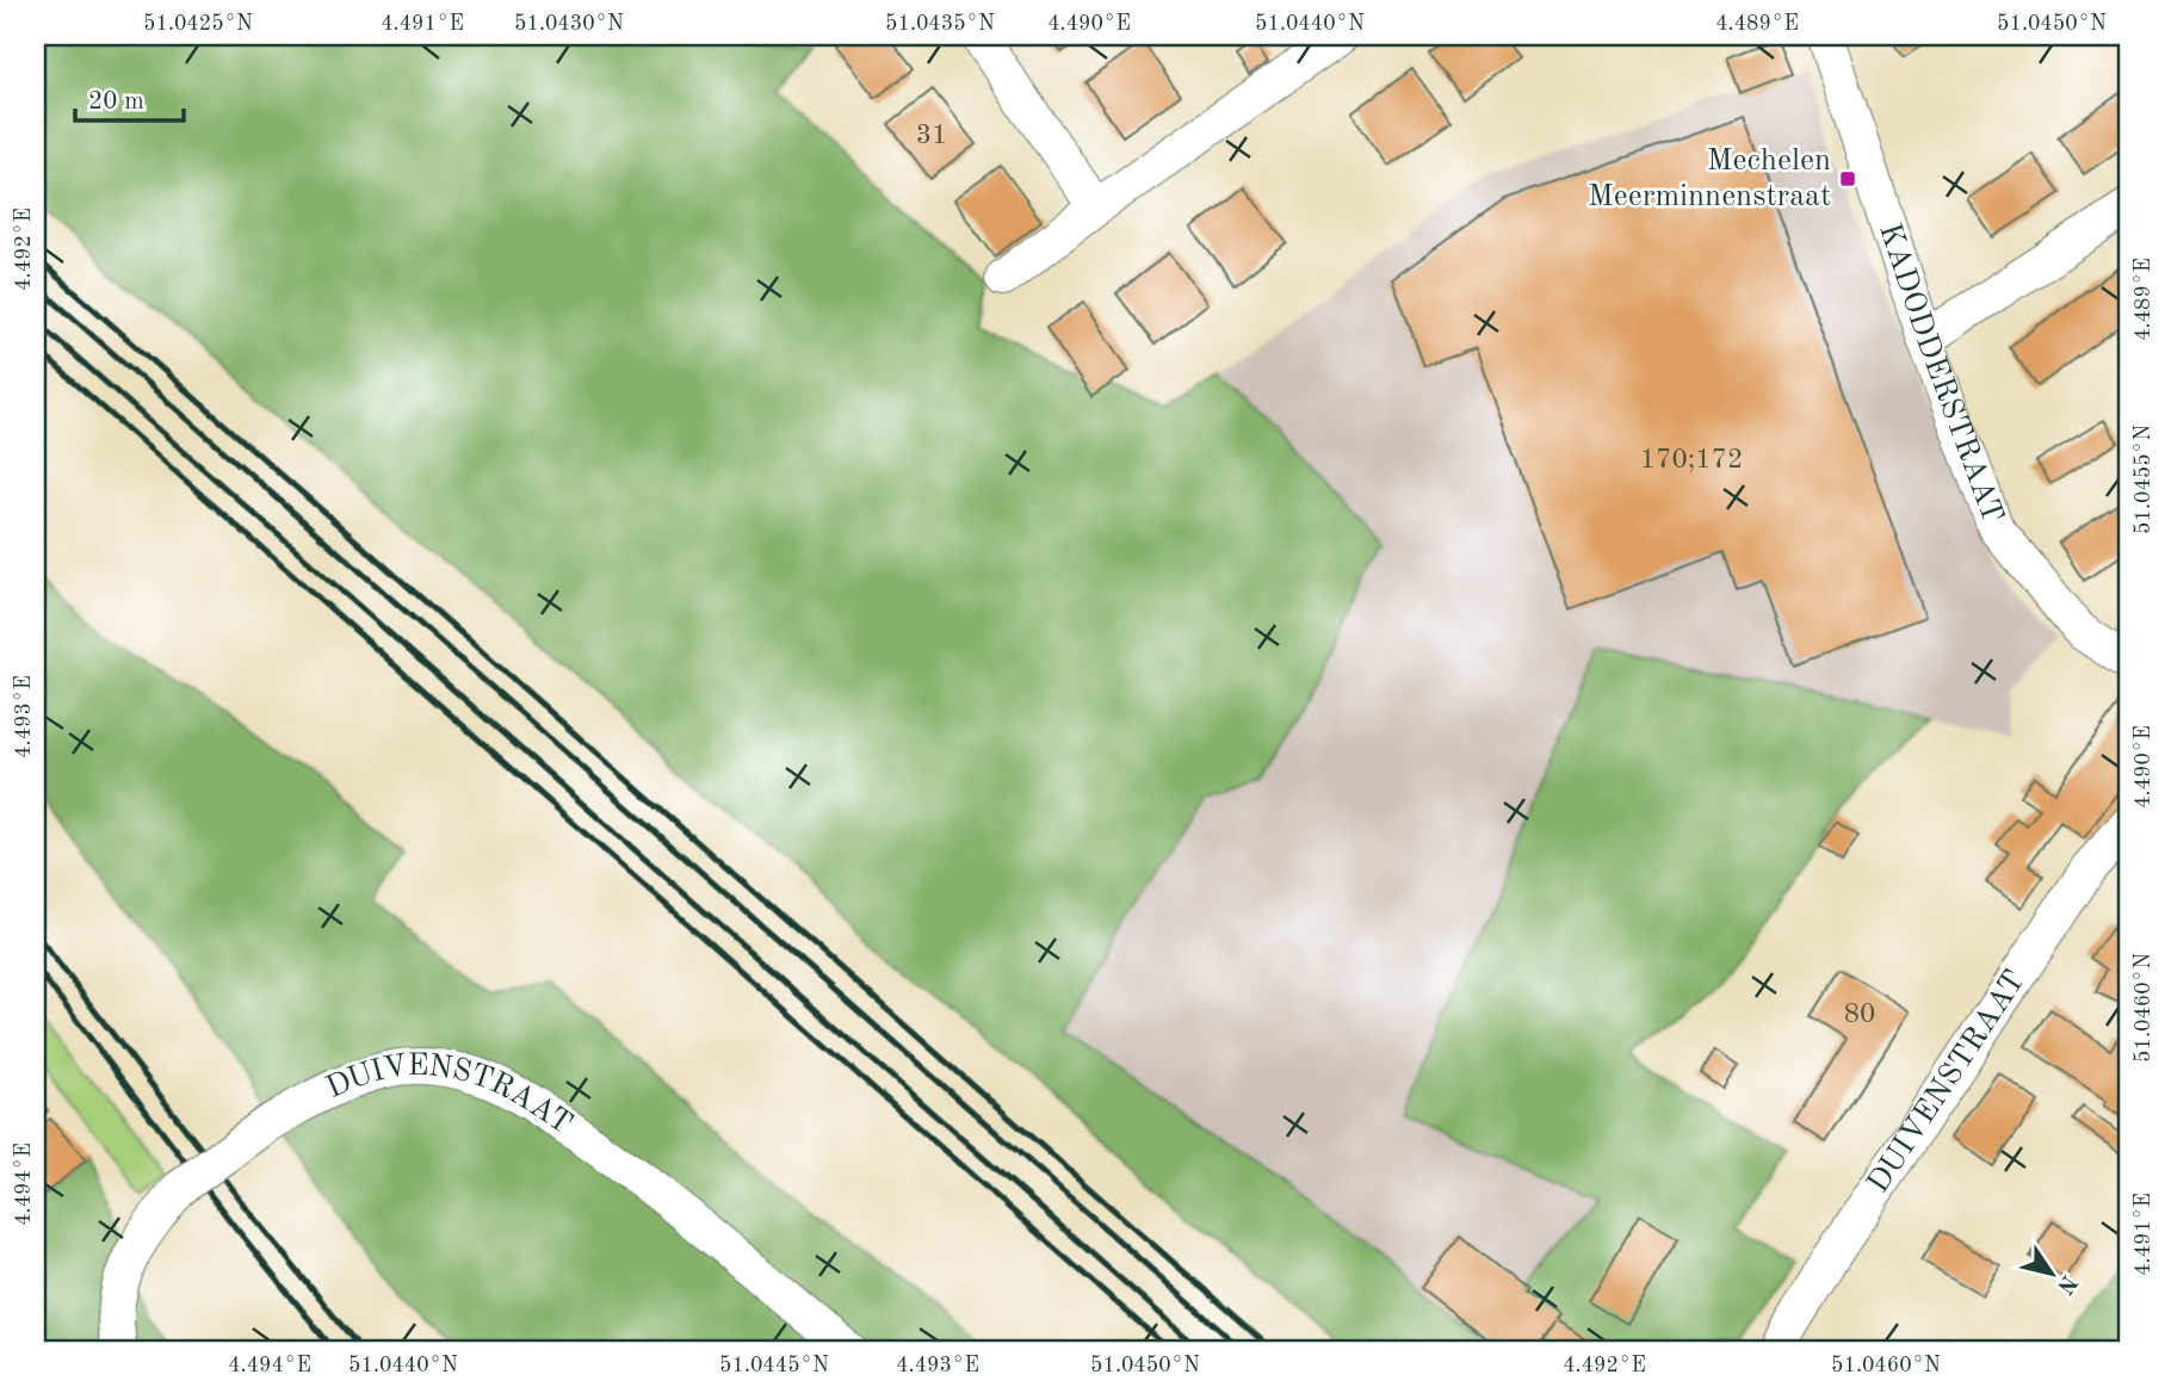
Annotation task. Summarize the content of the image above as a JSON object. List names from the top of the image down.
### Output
{
  "streets": {
    "street": ["KADODDERSTRAAT", "DUIVENSTRAAT"]
  },
  "places": {
    "transit": ["Mechelen Meerminnenstraat"]
  },
  "house_numbers": ["31", "170;172", "80"],
  "scale_bar": "20 m",
  "north": "bottom right",
  "coordinates": [
    "51.0425°N",
    "4.491°E",
    "51.0430°N",
    "51.0435°N",
    "4.490°E",
    "51.0440°N",
    "4.489°E",
    "51.0450°N",
    "4.492°E",
    "51.0455°N",
    "4.493°E",
    "51.0460°N",
    "4.494°E",
    "51.0445°N"
  ]
}
